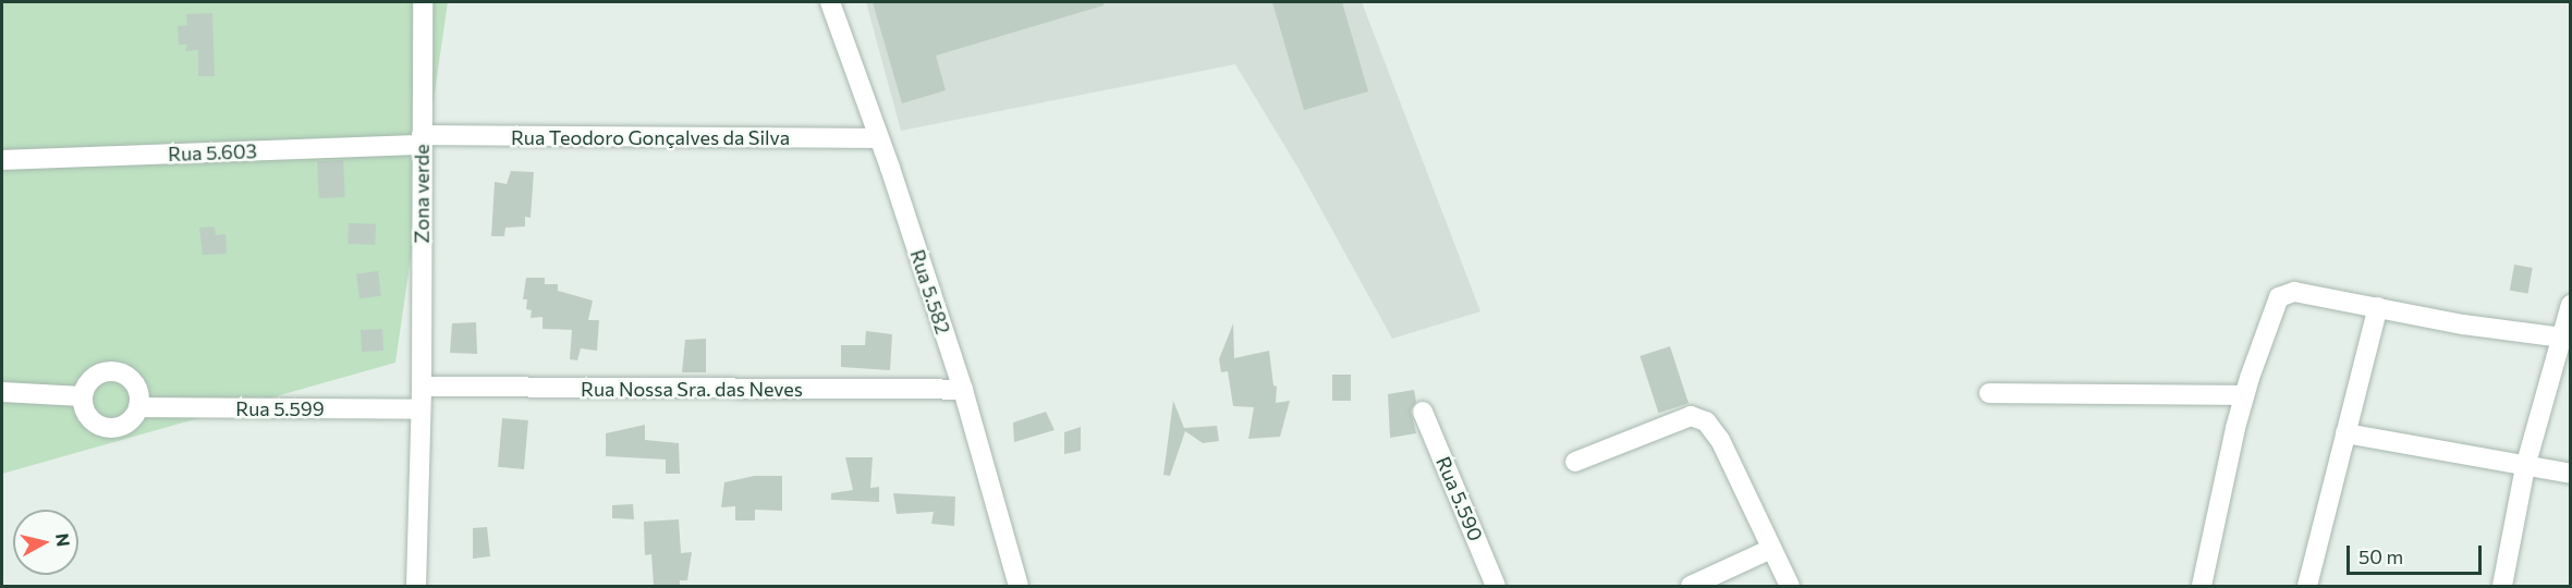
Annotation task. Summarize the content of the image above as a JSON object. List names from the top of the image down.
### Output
{
  "streets": {
    "street": [
      "Rua Teodoro Gonçalves da Silva",
      "Rua 5.603",
      "Zona verde",
      "Rua 5.582",
      "Rua Nossa Sra. das Neves",
      "Rua 5.599",
      "Rua 5.590"
    ]
  },
  "crossings": [
    ["Rua Teodoro Gonçalves da Silva", "Rua 5.603"],
    ["Rua Teodoro Gonçalves da Silva", "Zona verde"],
    ["Rua Teodoro Gonçalves da Silva", "Rua 5.582"],
    ["Rua 5.603", "Zona verde"],
    ["Zona verde", "Rua Nossa Sra. das Neves"],
    ["Zona verde", "Rua 5.599"],
    ["Rua 5.582", "Rua Nossa Sra. das Neves"]
  ],
  "scale_bar": "50 m",
  "north": "right"
}
